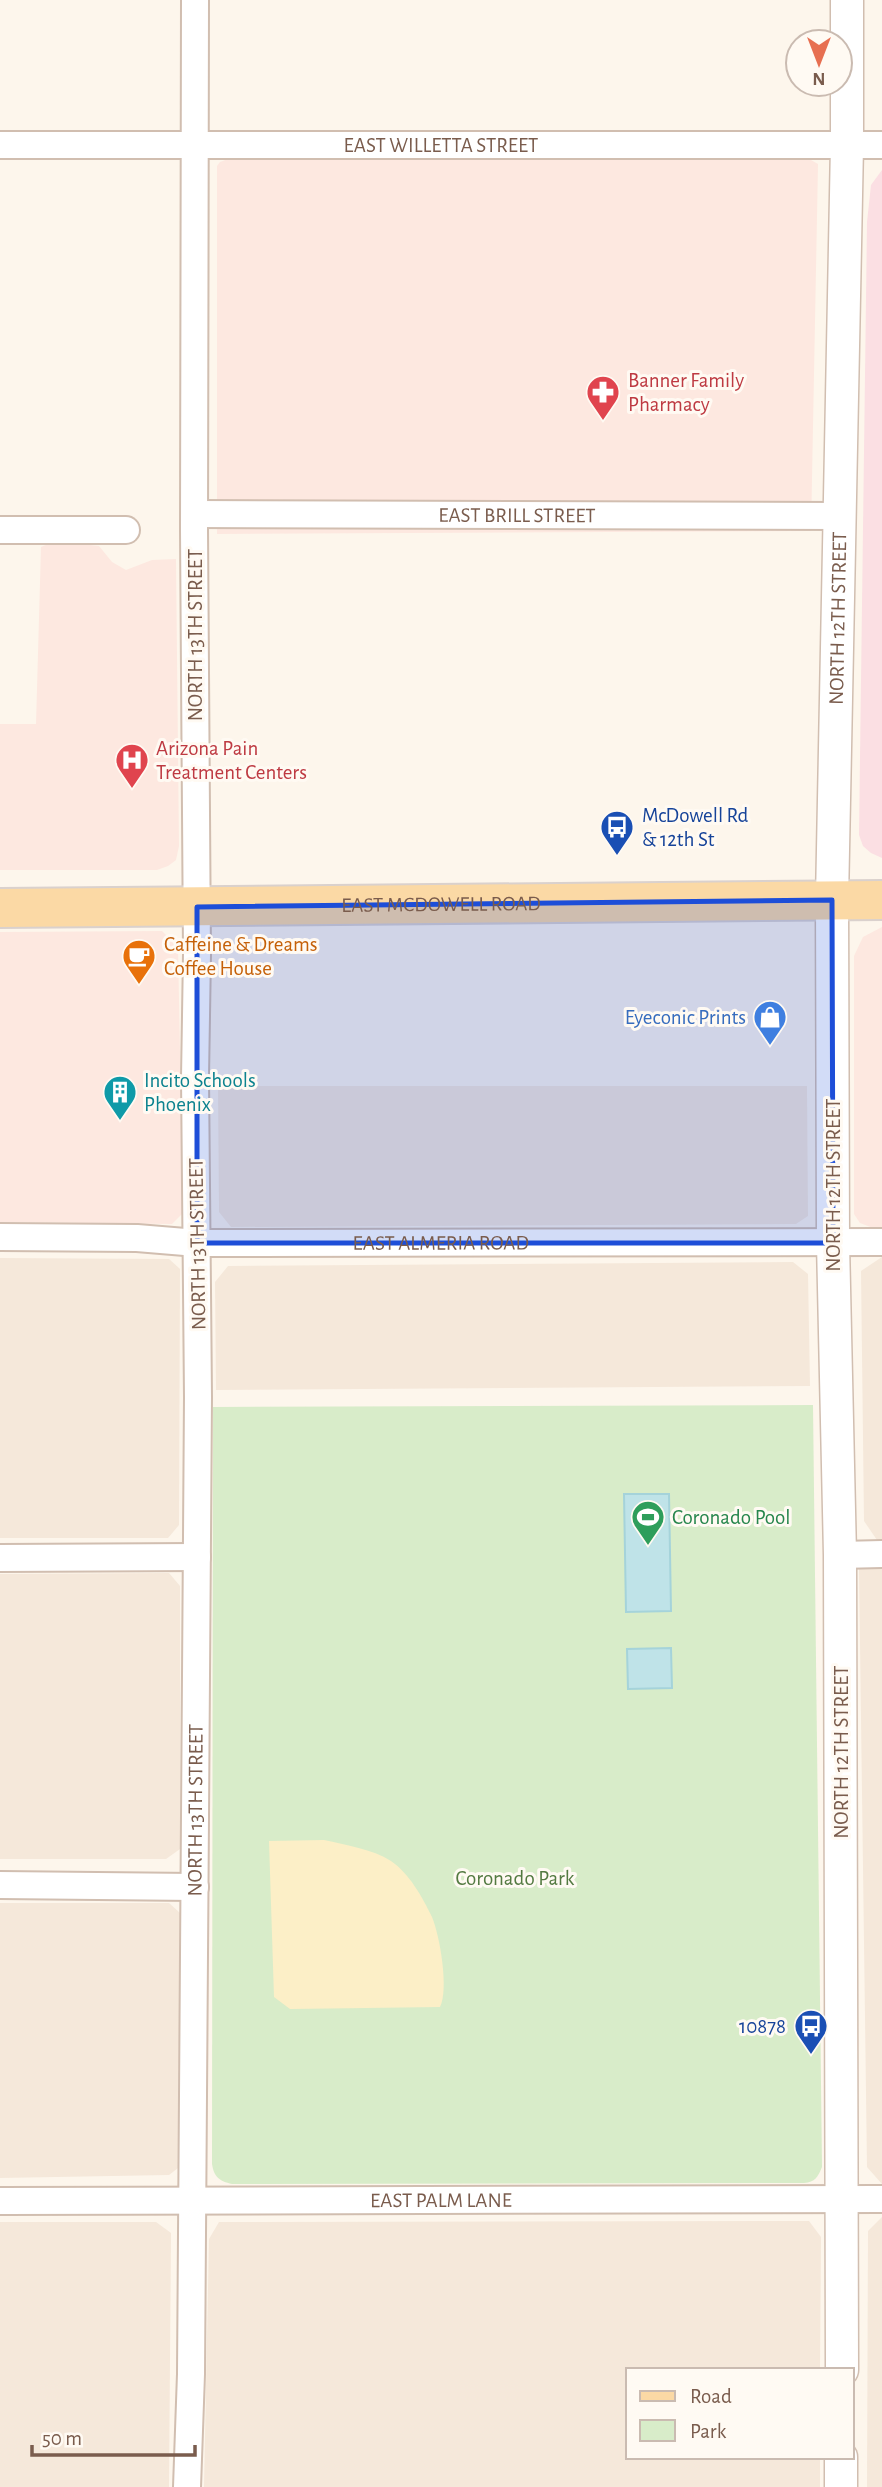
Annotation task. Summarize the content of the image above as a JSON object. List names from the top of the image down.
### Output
{
  "streets": {
    "main road": ["EAST MCDOWELL ROAD"],
    "street": [
      "EAST WILLETTA STREET",
      "EAST BRILL STREET",
      "NORTH 12TH STREET",
      "NORTH 13TH STREET",
      "EAST ALMERIA ROAD",
      "EAST PALM LANE"
    ]
  },
  "crossings": [
    ["EAST WILLETTA STREET", "NORTH 12TH STREET"],
    ["EAST WILLETTA STREET", "NORTH 13TH STREET"],
    ["EAST BRILL STREET", "NORTH 12TH STREET"],
    ["EAST BRILL STREET", "NORTH 13TH STREET"],
    ["NORTH 12TH STREET", "EAST MCDOWELL ROAD"],
    ["NORTH 12TH STREET", "EAST ALMERIA ROAD"],
    ["NORTH 12TH STREET", "EAST PALM LANE"],
    ["NORTH 13TH STREET", "EAST MCDOWELL ROAD"],
    ["NORTH 13TH STREET", "EAST ALMERIA ROAD"],
    ["NORTH 13TH STREET", "EAST PALM LANE"]
  ],
  "parks": ["Coronado Park"],
  "places": {
    "pharmacy": ["Banner Family Pharmacy"],
    "hospital": ["Arizona Pain Treatment Centers"],
    "bus stop": ["McDowell Rd & 12th St", "10878"],
    "cafe": ["Caffeine & Dreams Coffee House"],
    "shop": ["Eyeconic Prints"],
    "building": ["Incito Schools Phoenix"],
    "sports": ["Coronado Pool"]
  },
  "legend": ["Road", "Park"],
  "scale_bar": "50 m",
  "north": "bottom"
}
